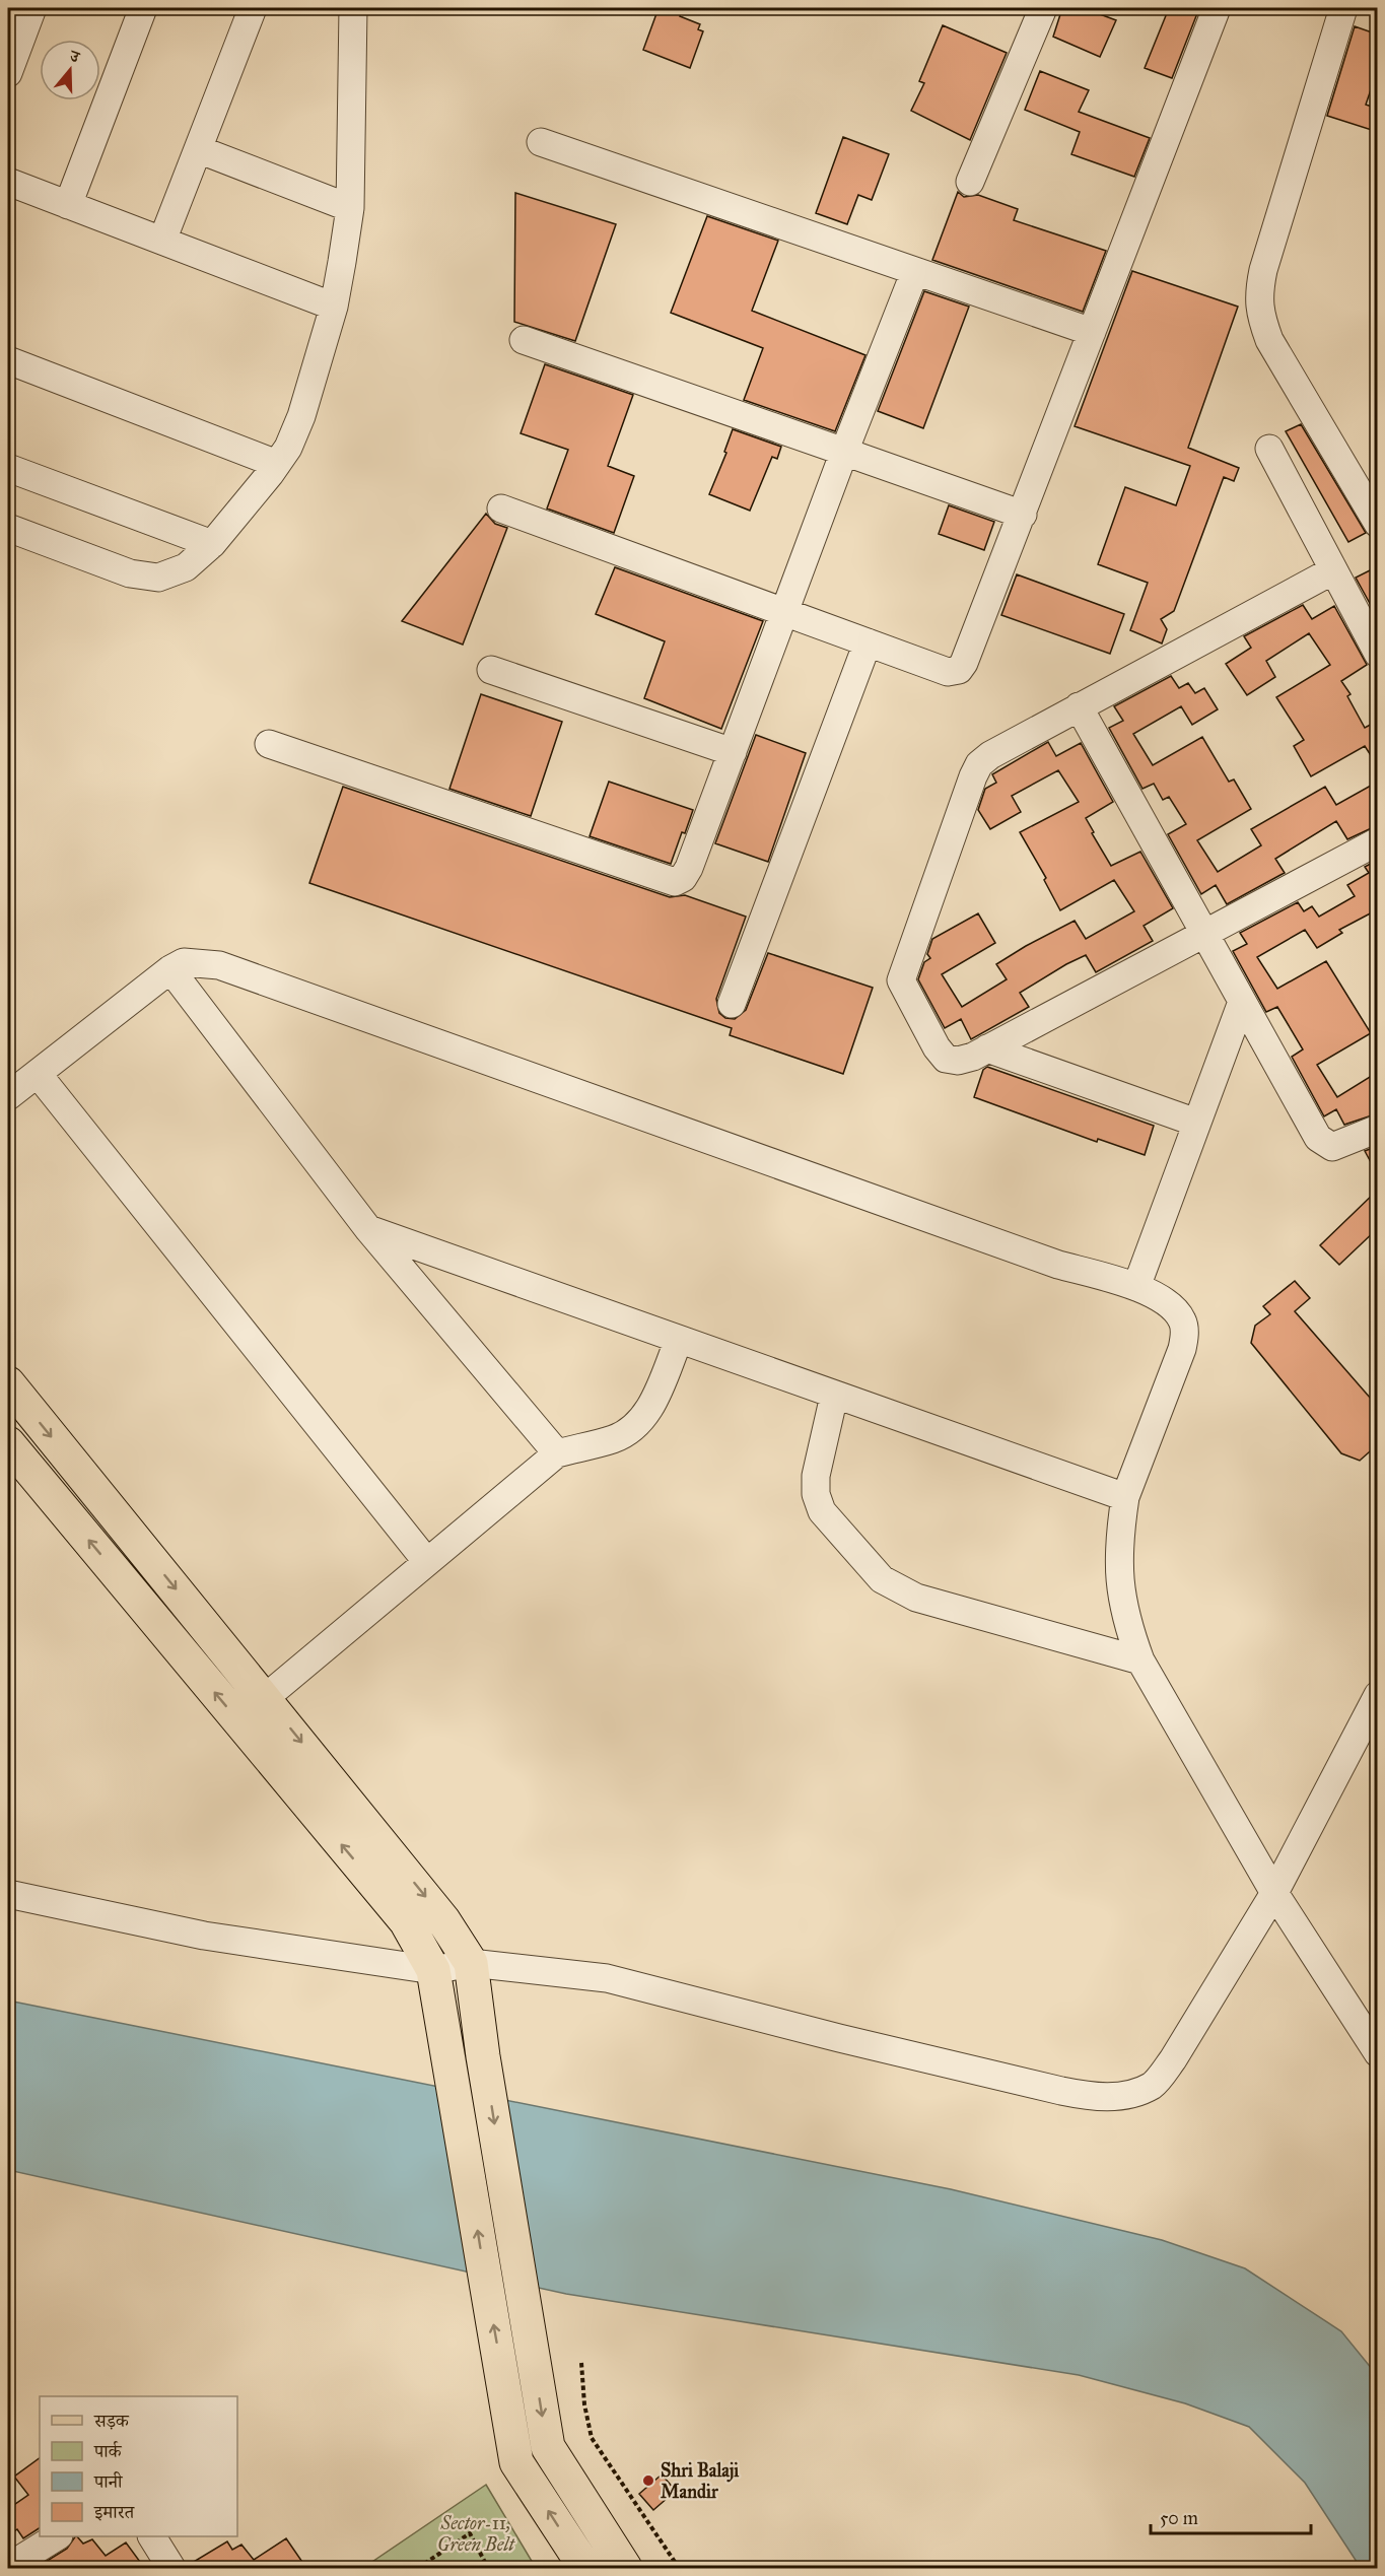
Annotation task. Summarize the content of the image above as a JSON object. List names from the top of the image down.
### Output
{
  "parks": ["Sector-11, Green Belt"],
  "places": ["Shri Balaji Mandir"],
  "legend": [
    "सड़क",
    "पार्क",
    "पानी",
    "इमारत"
  ],
  "scale_bar": "50 m",
  "north": "top"
}
